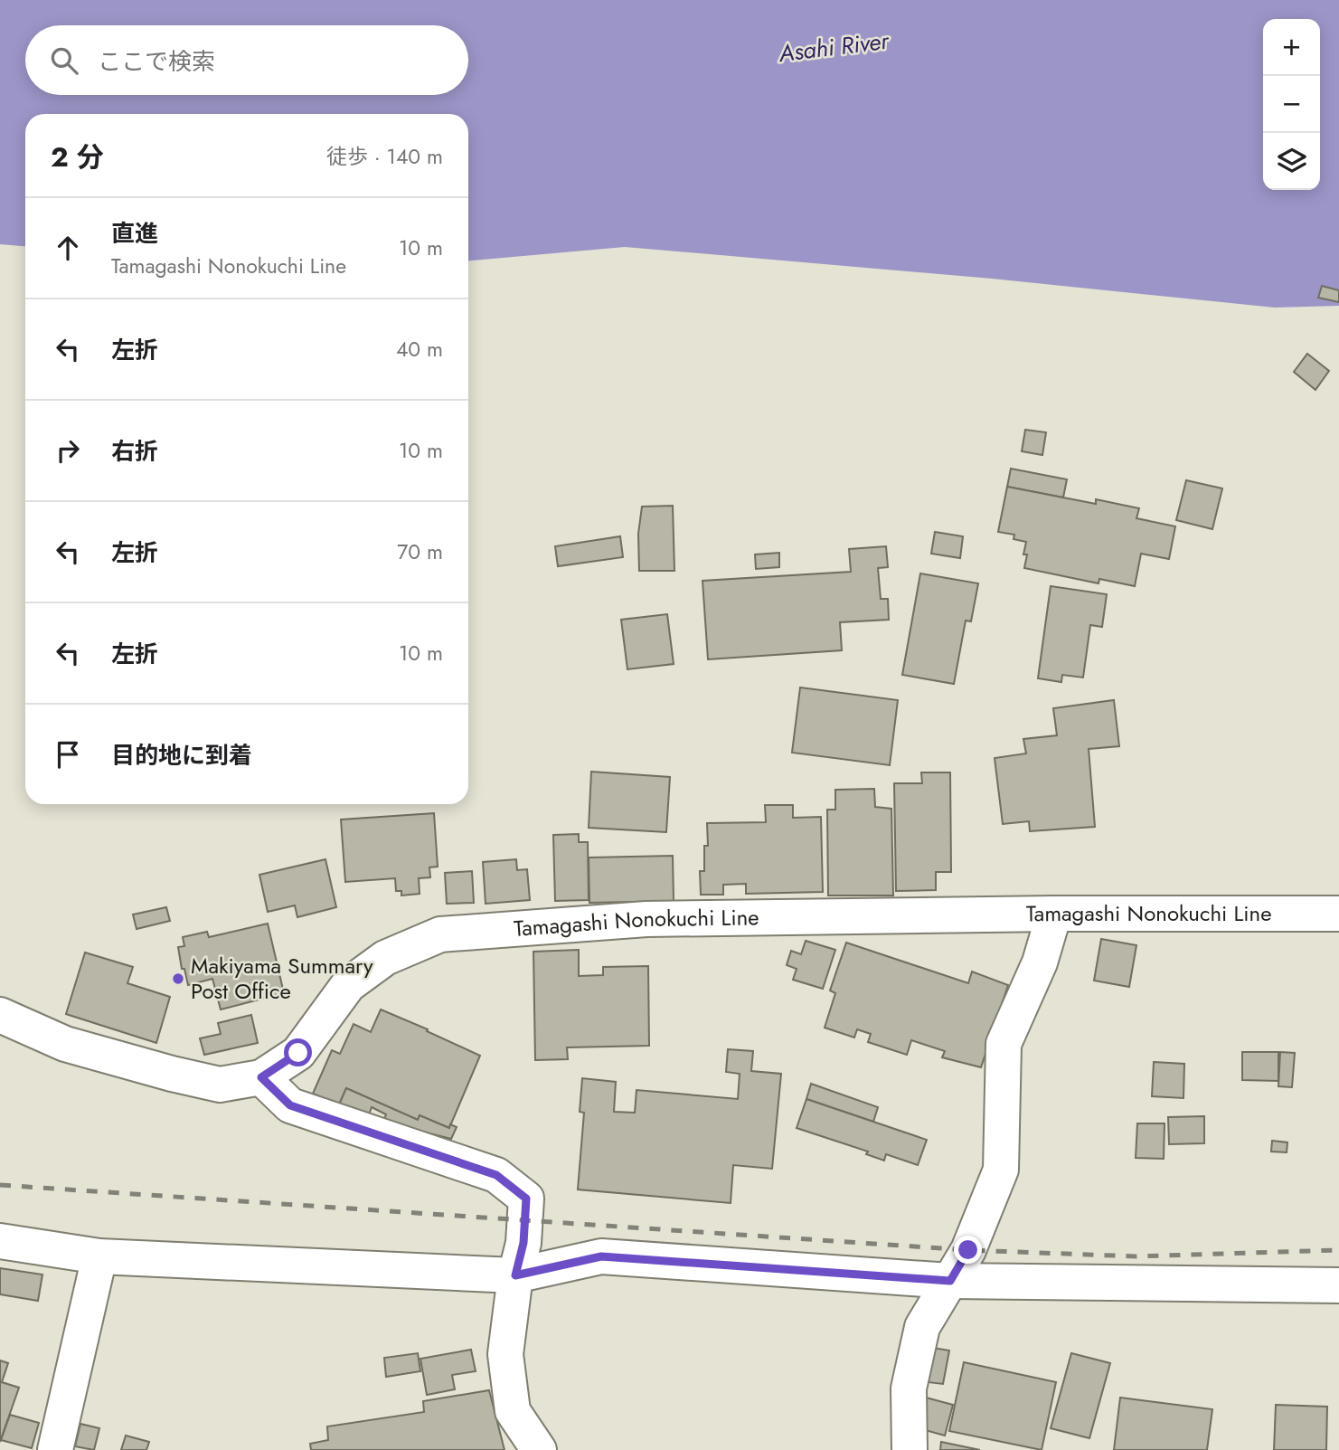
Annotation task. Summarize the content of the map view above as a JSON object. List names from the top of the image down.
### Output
{
  "streets": {
    "street": ["Tamagashi Nonokuchi Line"]
  },
  "water": ["Asahi River"],
  "places": ["Makiyama Summary Post Office"],
  "page": {
    "map_buttons": ["+", "−"],
    "search": "ここで検索",
    "heading": ["2 分", "徒歩 · 140 m"],
    "list": [
      ["直進", "Tamagashi Nonokuchi Line", "10 m"],
      ["左折", "40 m"],
      ["右折", "10 m"],
      ["左折", "70 m"],
      ["左折", "10 m"],
      "目的地に到着"
    ]
  }
}
